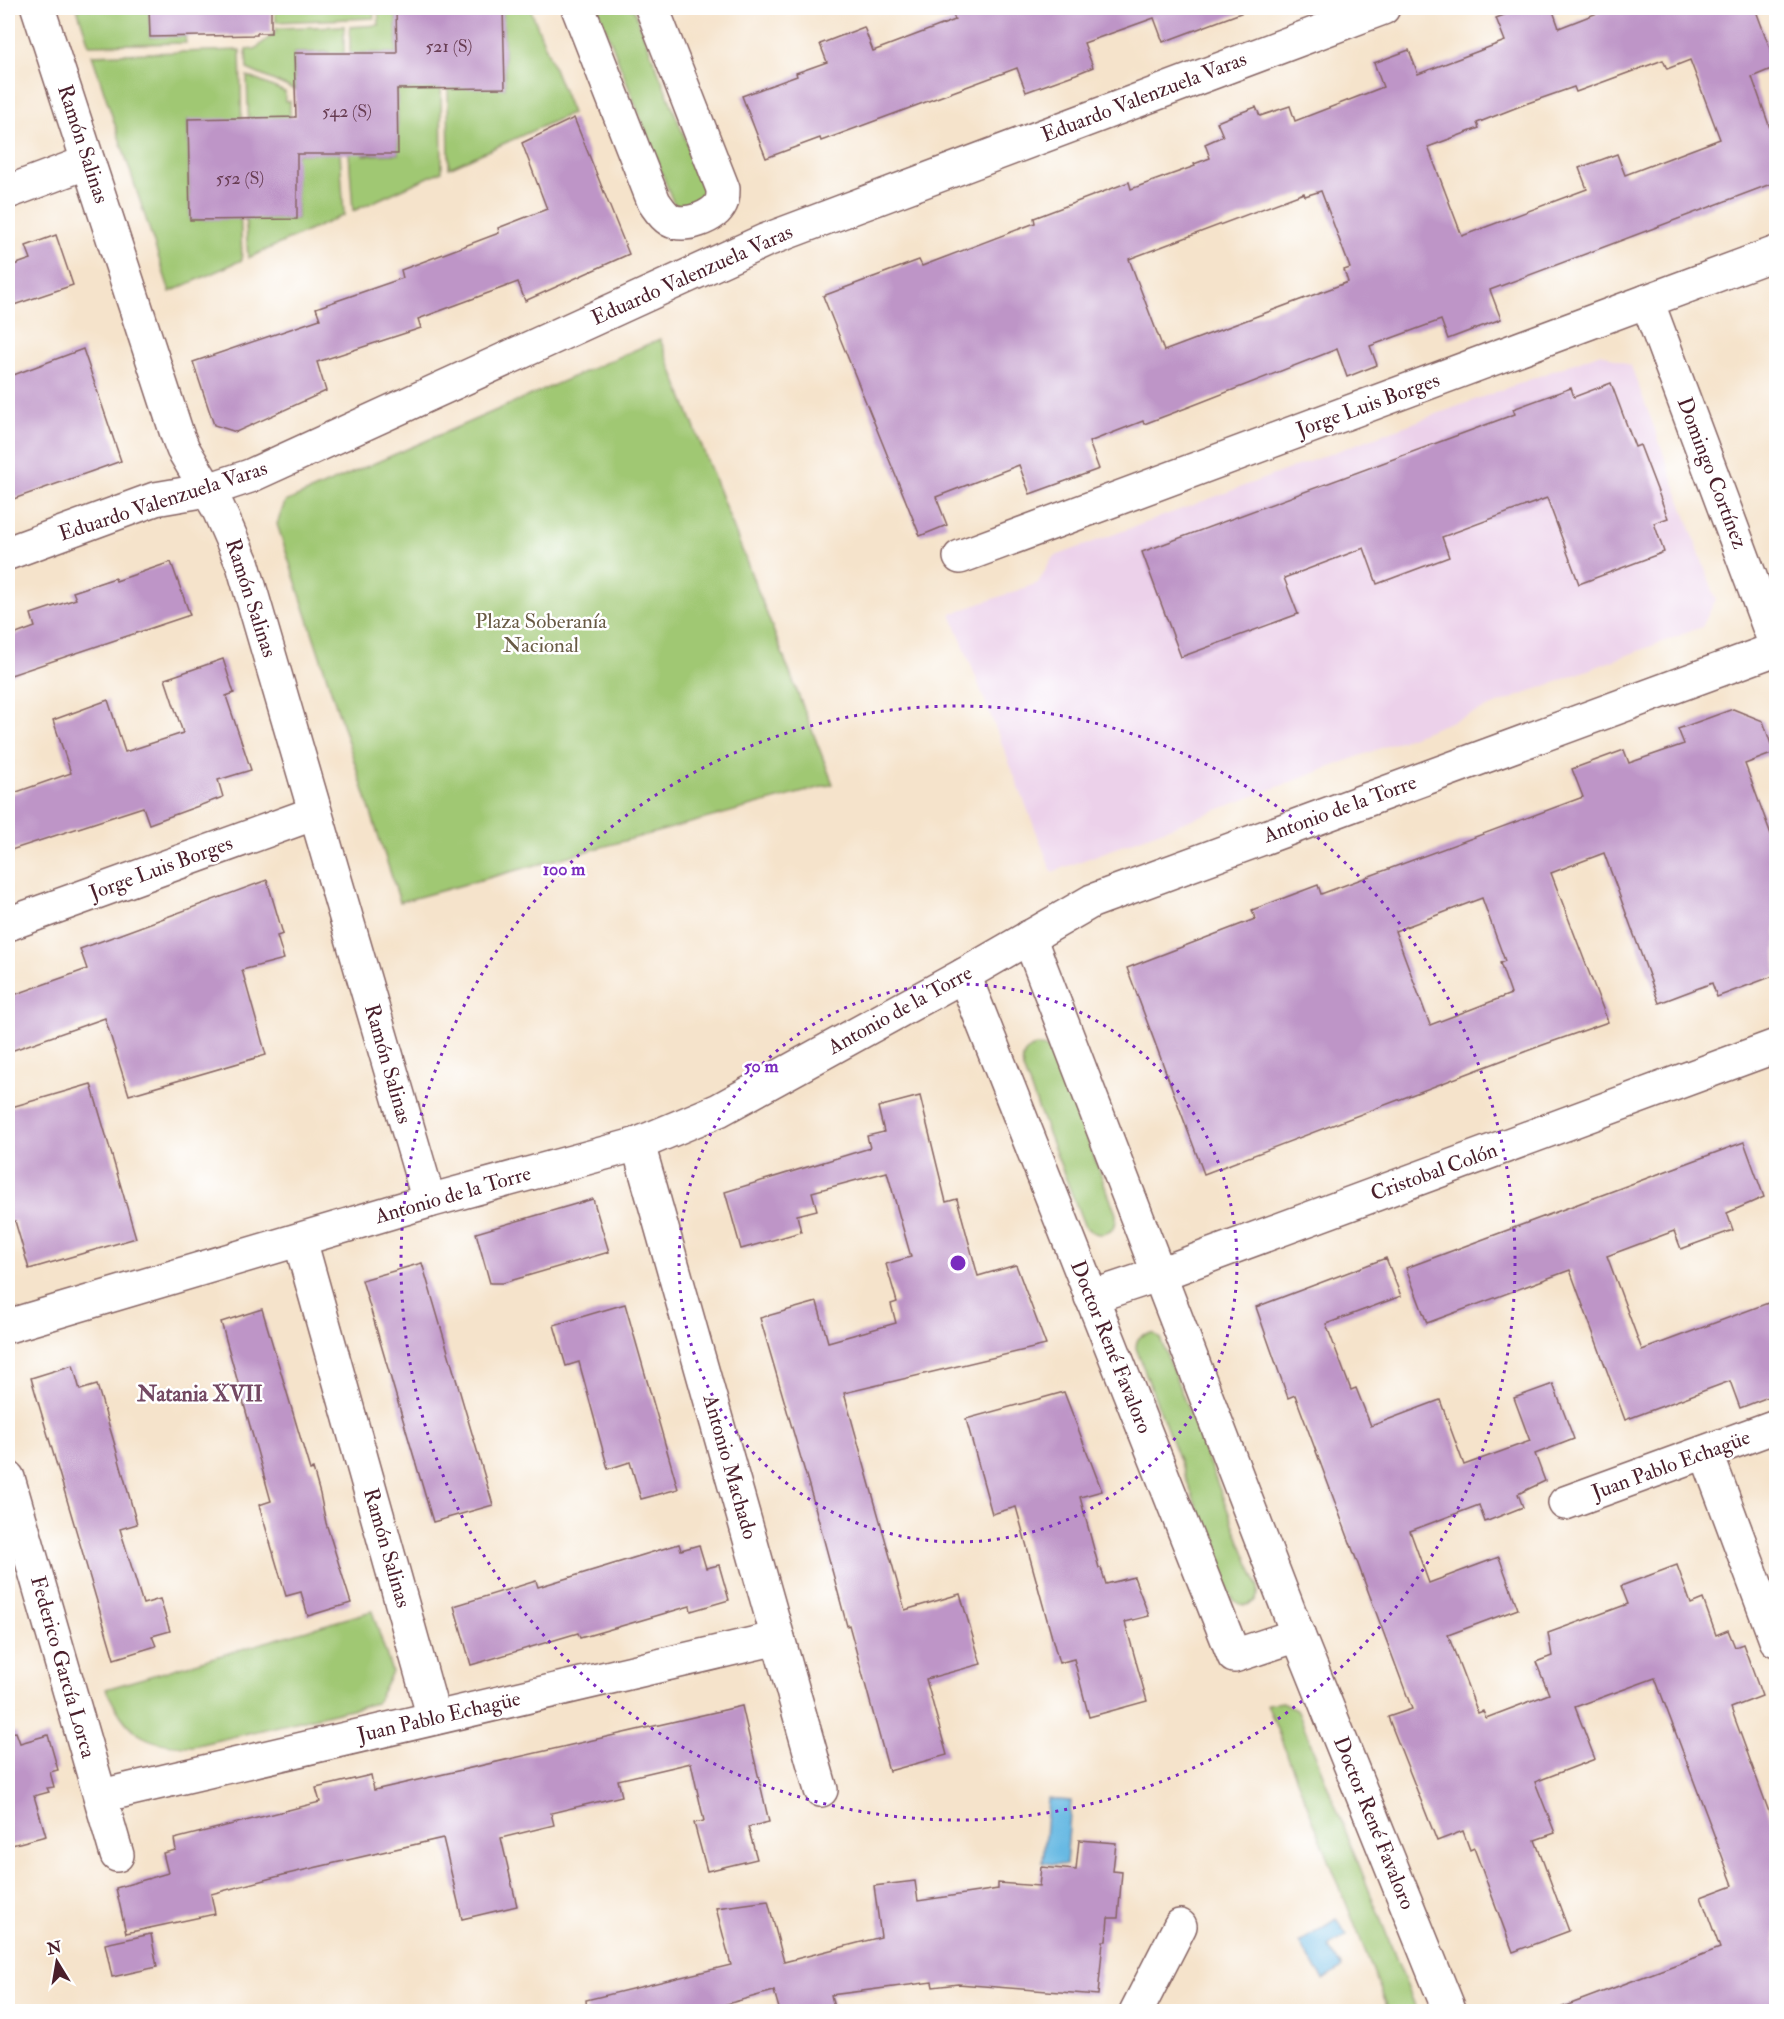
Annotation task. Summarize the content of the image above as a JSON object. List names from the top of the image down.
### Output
{
  "streets": {
    "street": [
      "Eduardo Valenzuela Varas",
      "Ramón Salinas",
      "Jorge Luis Borges",
      "Domingo Cortínez",
      "Antonio de la Torre",
      "Cristobal Colón",
      "Doctor René Favaloro",
      "Juan Pablo Echagüe",
      "Antonio Machado",
      "Federico García Lorca"
    ]
  },
  "crossings": [
    ["Eduardo Valenzuela Varas", "Ramón Salinas"],
    ["Ramón Salinas", "Jorge Luis Borges"],
    ["Ramón Salinas", "Antonio de la Torre"],
    ["Ramón Salinas", "Juan Pablo Echagüe"],
    ["Jorge Luis Borges", "Domingo Cortínez"],
    ["Domingo Cortínez", "Antonio de la Torre"],
    ["Antonio de la Torre", "Doctor René Favaloro"],
    ["Antonio de la Torre", "Antonio Machado"],
    ["Cristobal Colón", "Doctor René Favaloro"],
    ["Juan Pablo Echagüe", "Antonio Machado"],
    ["Juan Pablo Echagüe", "Federico García Lorca"]
  ],
  "districts": ["Natania XVII"],
  "parks": ["Plaza Soberanía Nacional"],
  "house_numbers": ["521 (S)", "542 (S)", "552 (S)"],
  "north": "top",
  "rings": ["100 m", "50 m"]
}
